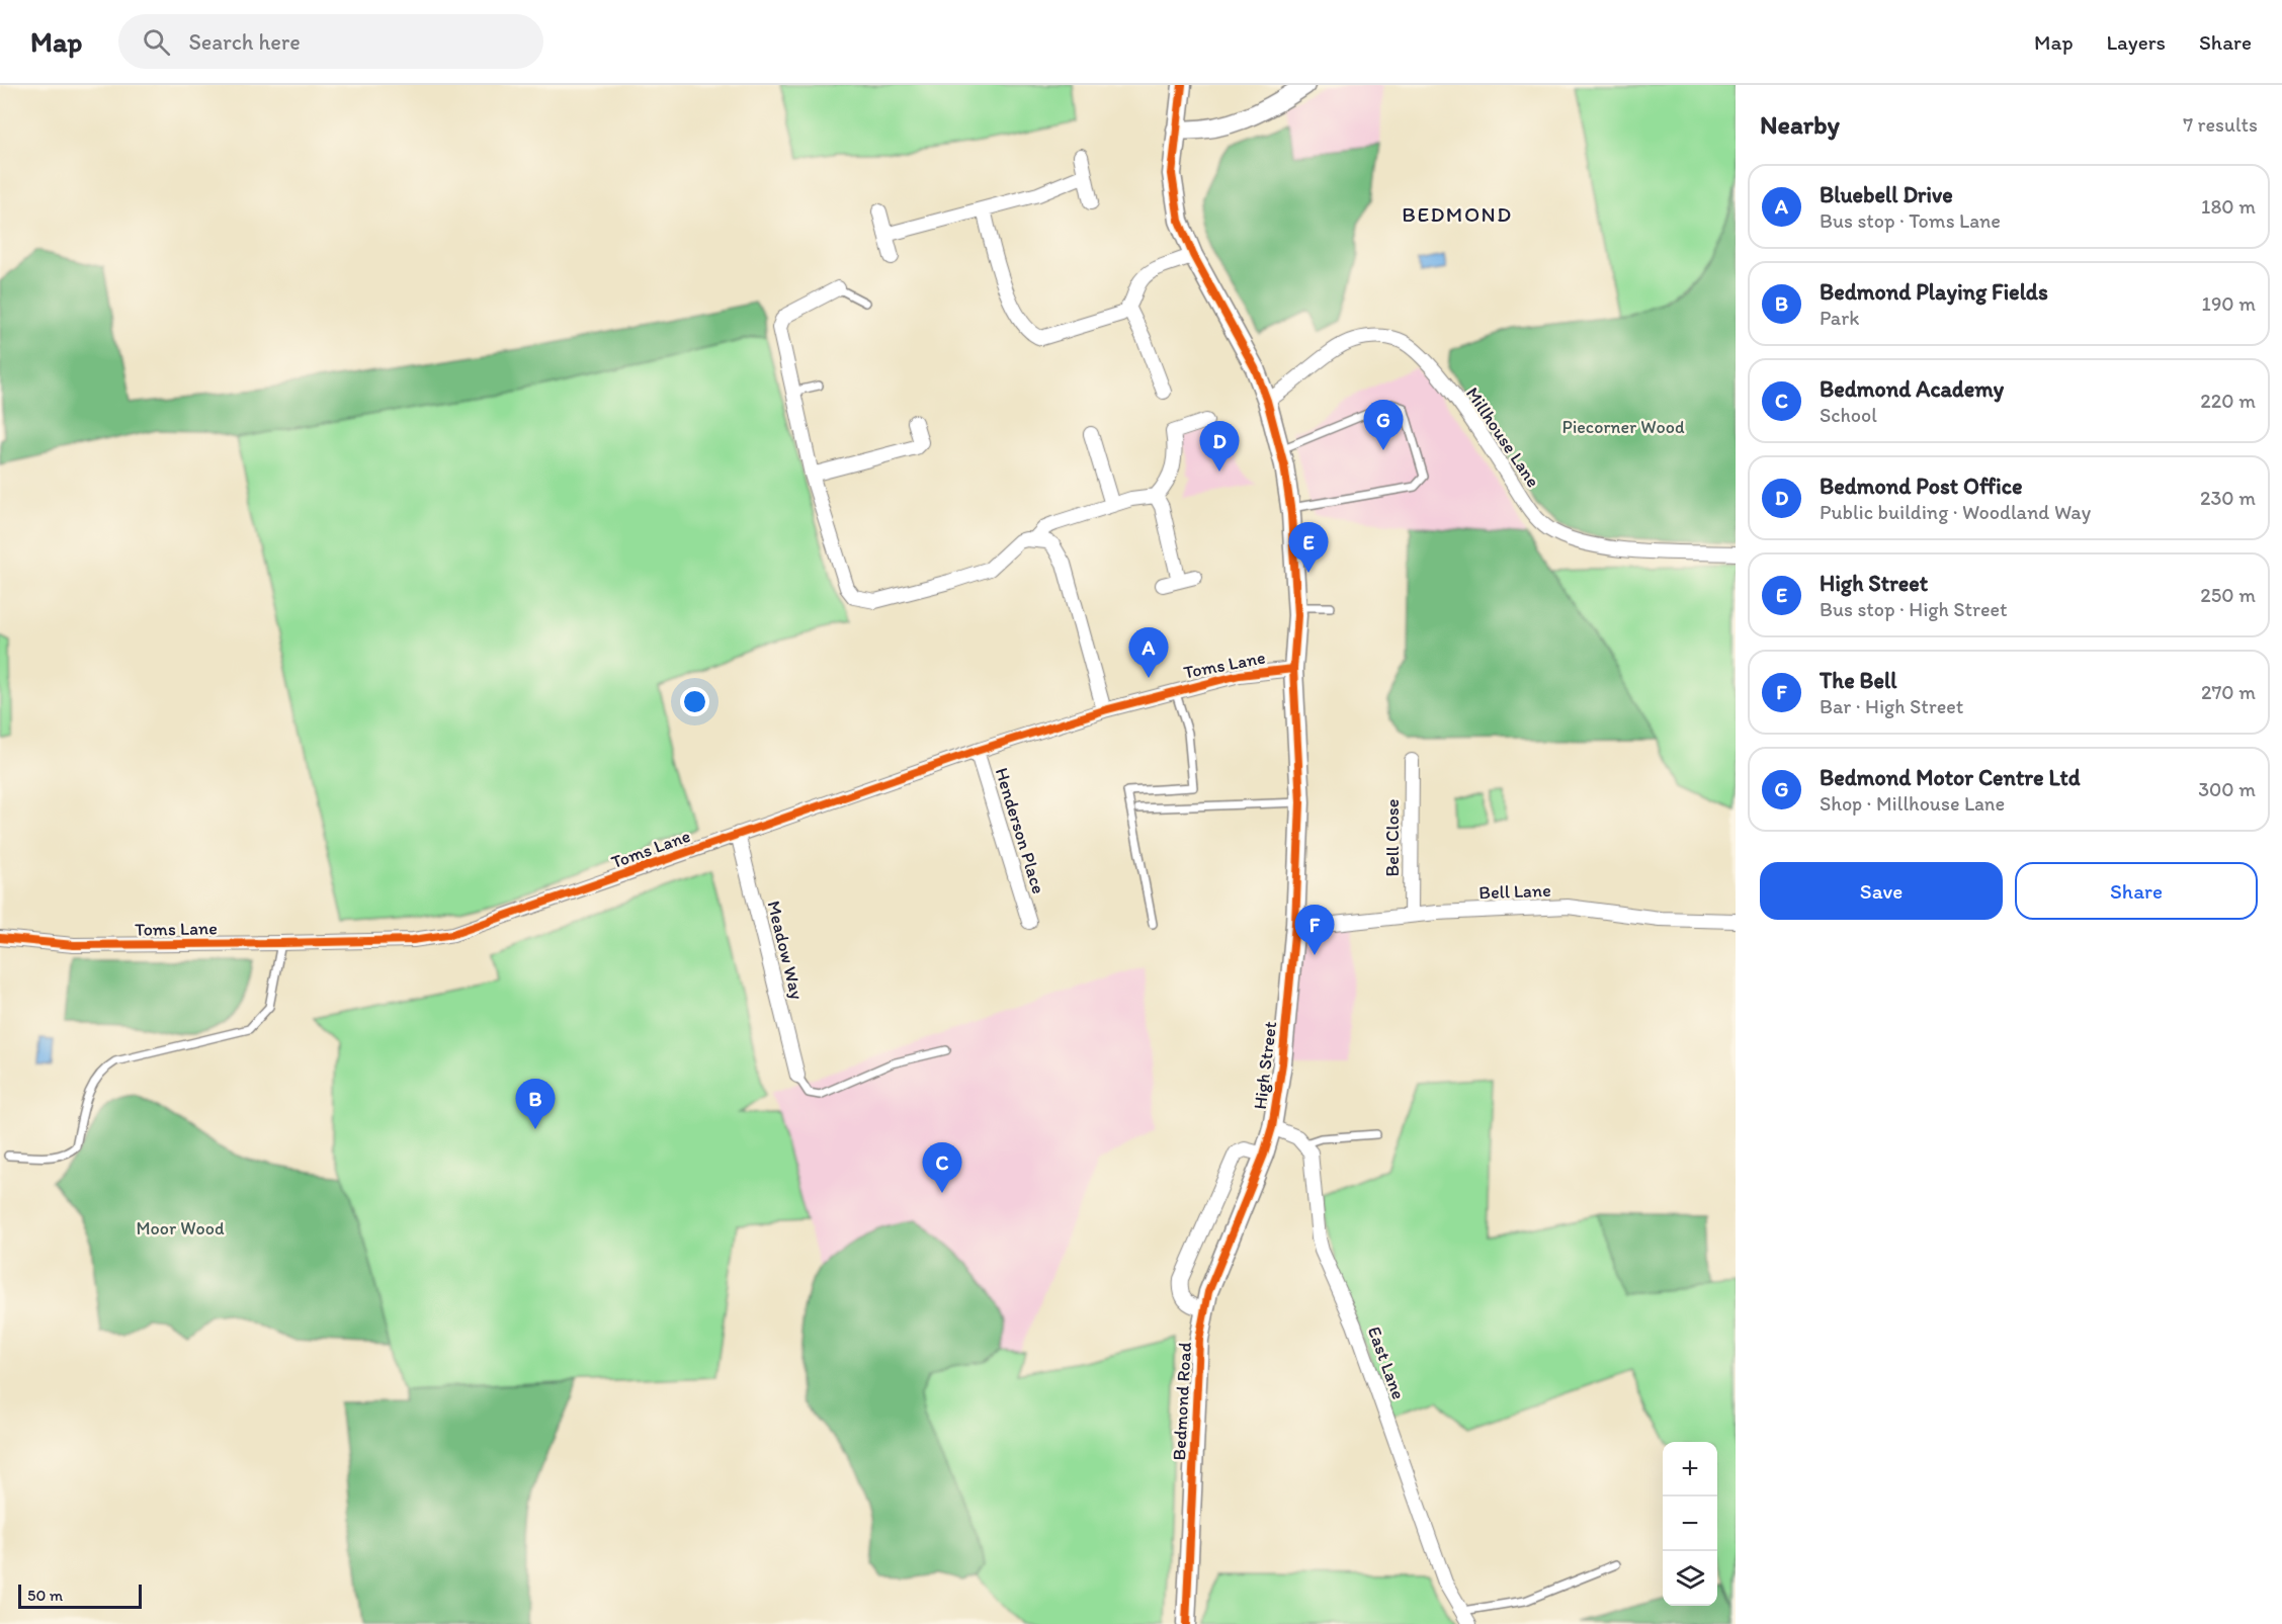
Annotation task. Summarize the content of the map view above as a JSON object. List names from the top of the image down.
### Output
{
  "streets": {
    "street": [
      "Millhouse Lane",
      "Toms Lane",
      "Henderson Place",
      "Bell Close",
      "Bell Lane",
      "Meadow Way",
      "High Street",
      "East Lane",
      "Bedmond Road"
    ]
  },
  "crossings": [
    ["Millhouse Lane", "High Street"],
    ["Toms Lane", "Henderson Place"],
    ["Toms Lane", "Meadow Way"],
    ["Toms Lane", "High Street"],
    ["Bell Close", "Bell Lane"],
    ["Bell Lane", "High Street"],
    ["High Street", "Bedmond Road"]
  ],
  "districts": ["BEDMOND"],
  "parks": ["Piecorner Wood", "Moor Wood"],
  "scale_bar": "50 m",
  "page": {
    "header": "Map",
    "search": "Search here",
    "nav": ["Map", "Layers", "Share"],
    "heading": ["Nearby", "7 results"],
    "list": [
      {
        "mark": "A",
        "name": "Bluebell Drive",
        "note": "Bus stop · Toms Lane",
        "value": "180 m"
      },
      {
        "mark": "B",
        "name": "Bedmond Playing Fields",
        "note": "Park",
        "value": "190 m"
      },
      {
        "mark": "C",
        "name": "Bedmond Academy",
        "note": "School",
        "value": "220 m"
      },
      {
        "mark": "D",
        "name": "Bedmond Post Office",
        "note": "Public building · Woodland Way",
        "value": "230 m"
      },
      {
        "mark": "E",
        "name": "High Street",
        "note": "Bus stop · High Street",
        "value": "250 m"
      },
      {
        "mark": "F",
        "name": "The Bell",
        "note": "Bar · High Street",
        "value": "270 m"
      },
      {
        "mark": "G",
        "name": "Bedmond Motor Centre Ltd",
        "note": "Shop · Millhouse Lane",
        "value": "300 m"
      }
    ],
    "pins": [
      "G",
      "D",
      "E",
      "A",
      "F",
      "B",
      "C"
    ],
    "buttons": ["Save", "Share"],
    "map_buttons": ["+", "−"],
    "scale": "50 m"
  }
}
